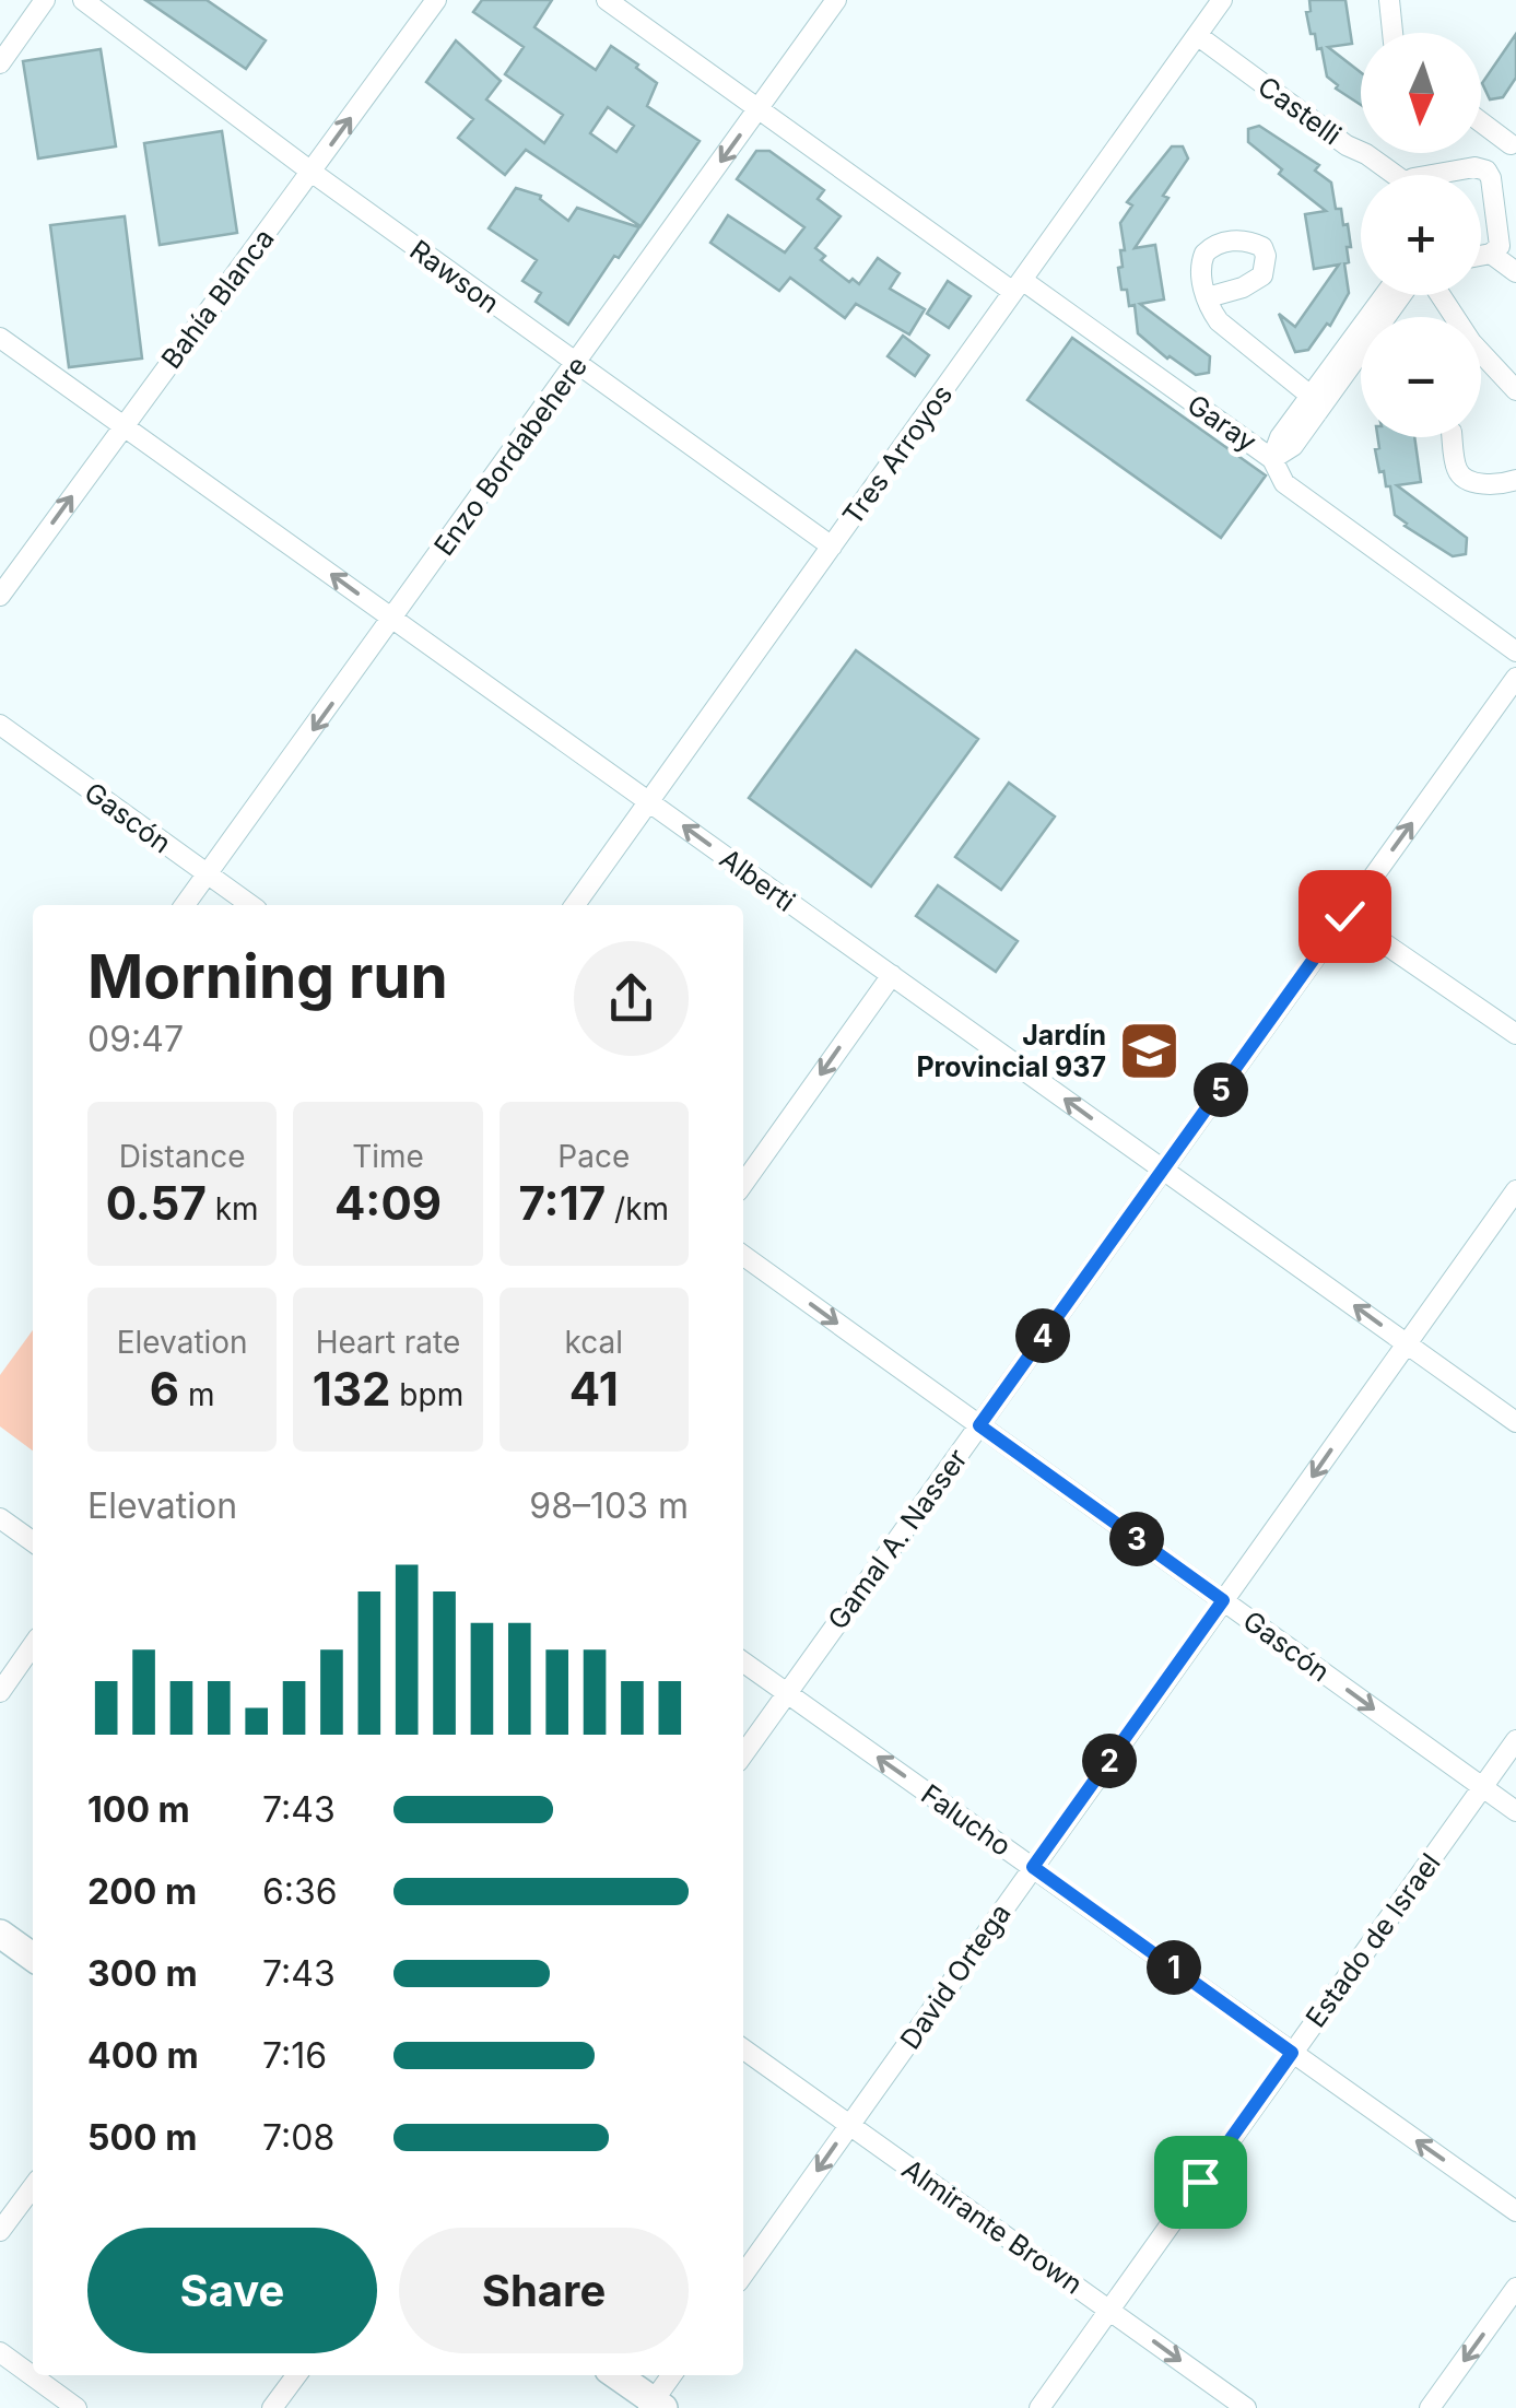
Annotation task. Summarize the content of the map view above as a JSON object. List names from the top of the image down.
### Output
{
  "streets": {
    "street": [
      "Castelli",
      "Rawson",
      "Bahía Blanca",
      "Garay",
      "Tres Arroyos",
      "Enzo Bordabehere",
      "Gascón",
      "Alberti",
      "Gamal A. Nasser",
      "Falucho",
      "Estado de Israel",
      "David Ortega",
      "Almirante Brown"
    ]
  },
  "crossings": [
    ["Castelli", "Tres Arroyos"],
    ["Rawson", "Bahía Blanca"],
    ["Rawson", "Tres Arroyos"],
    ["Rawson", "Enzo Bordabehere"],
    ["Bahía Blanca", "Alberti"],
    ["Garay", "Tres Arroyos"],
    ["Garay", "Enzo Bordabehere"],
    ["Tres Arroyos", "Alberti"],
    ["Enzo Bordabehere", "Gascón"],
    ["Enzo Bordabehere", "Alberti"],
    ["Gascón", "Gamal A. Nasser"],
    ["Gascón", "Estado de Israel"],
    ["Gascón", "David Ortega"],
    ["Alberti", "Gamal A. Nasser"],
    ["Alberti", "David Ortega"],
    ["Gamal A. Nasser", "Falucho"],
    ["Falucho", "Estado de Israel"],
    ["Falucho", "David Ortega"],
    ["Estado de Israel", "Almirante Brown"],
    ["David Ortega", "Almirante Brown"]
  ],
  "one_way": [
    "Bahía Blanca",
    "Enzo Bordabehere",
    "Gascón",
    "Alberti",
    "Falucho",
    "David Ortega"
  ],
  "places": {
    "school or university": ["Jardín Provincial 937"]
  },
  "north": "bottom",
  "page": {
    "map_buttons": ["+", "−"],
    "heading": ["Morning run", "09:47"],
    "pins": [
      "5",
      "4",
      "3",
      "2",
      "1"
    ],
    "stats": [
      ["Distance", "0.57 km"],
      ["Time", "4:09"],
      ["Pace", "7:17 /km"],
      ["Elevation", "6 m"],
      ["Heart rate", "132 bpm"],
      ["kcal", "41"]
    ],
    "chart": ["Elevation", "98–103 m"],
    "list": [
      {
        "name": "100 m",
        "note": "7:43"
      },
      {
        "name": "200 m",
        "note": "6:36"
      },
      {
        "name": "300 m",
        "note": "7:43"
      },
      {
        "name": "400 m",
        "note": "7:16"
      },
      {
        "name": "500 m",
        "note": "7:08"
      }
    ],
    "buttons": ["Save", "Share"]
  }
}
